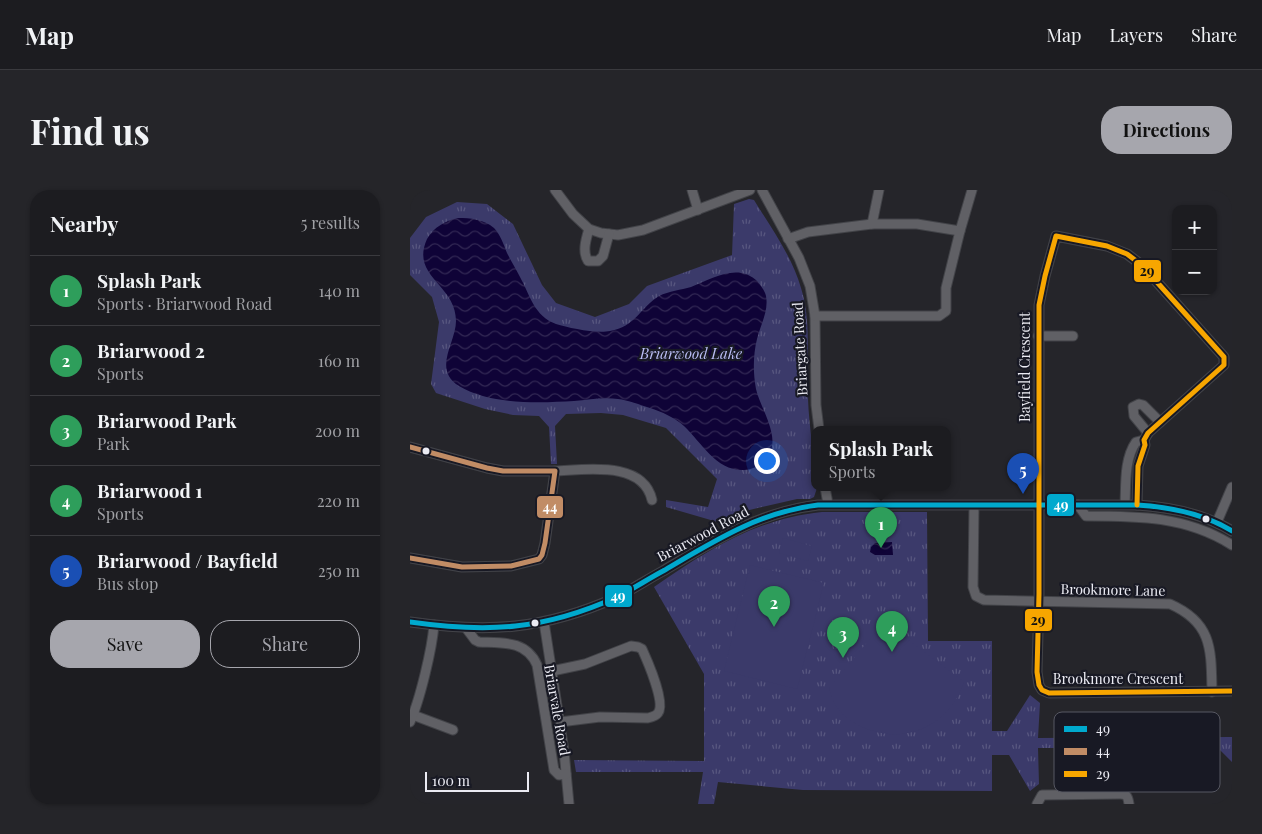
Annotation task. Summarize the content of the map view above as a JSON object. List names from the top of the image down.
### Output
{
  "streets": {
    "street": [
      "Briargate Road",
      "Bayfield Crescent",
      "Briarwood Road",
      "Brookmore Lane",
      "Brookmore Crescent",
      "Briarvale Road"
    ]
  },
  "crossings": [
    ["Bayfield Crescent", "Briarwood Road"],
    ["Bayfield Crescent", "Brookmore Crescent"],
    ["Briarwood Road", "Brookmore Lane"],
    ["Briarwood Road", "Brookmore Crescent"],
    ["Briarwood Road", "Briarvale Road"],
    ["Brookmore Lane", "Brookmore Crescent"]
  ],
  "water": ["Briarwood Lake"],
  "lines": ["transit line 29", "transit line 44", "transit line 49"],
  "legend": ["49", "44", "29"],
  "scale_bar": "100 m",
  "page": {
    "header": "Map",
    "nav": ["Map", "Layers", "Share"],
    "buttons": [
      "Directions",
      ["Save", "Share"]
    ],
    "title": "Find us",
    "heading": ["Nearby", "5 results"],
    "map_buttons": ["+", "−"],
    "list": [
      {
        "mark": "1",
        "name": "Splash Park",
        "note": "Sports · Briarwood Road",
        "value": "140 m"
      },
      {
        "mark": "2",
        "name": "Briarwood 2",
        "note": "Sports",
        "value": "160 m"
      },
      {
        "mark": "3",
        "name": "Briarwood Park",
        "note": "Park",
        "value": "200 m"
      },
      {
        "mark": "4",
        "name": "Briarwood 1",
        "note": "Sports",
        "value": "220 m"
      },
      {
        "mark": "5",
        "name": "Briarwood / Bayfield",
        "note": "Bus stop",
        "value": "250 m"
      }
    ],
    "popup": ["Splash Park", "Sports"],
    "pins": [
      "5",
      "1",
      "2",
      "4",
      "3"
    ],
    "scale": "100 m"
  }
}
